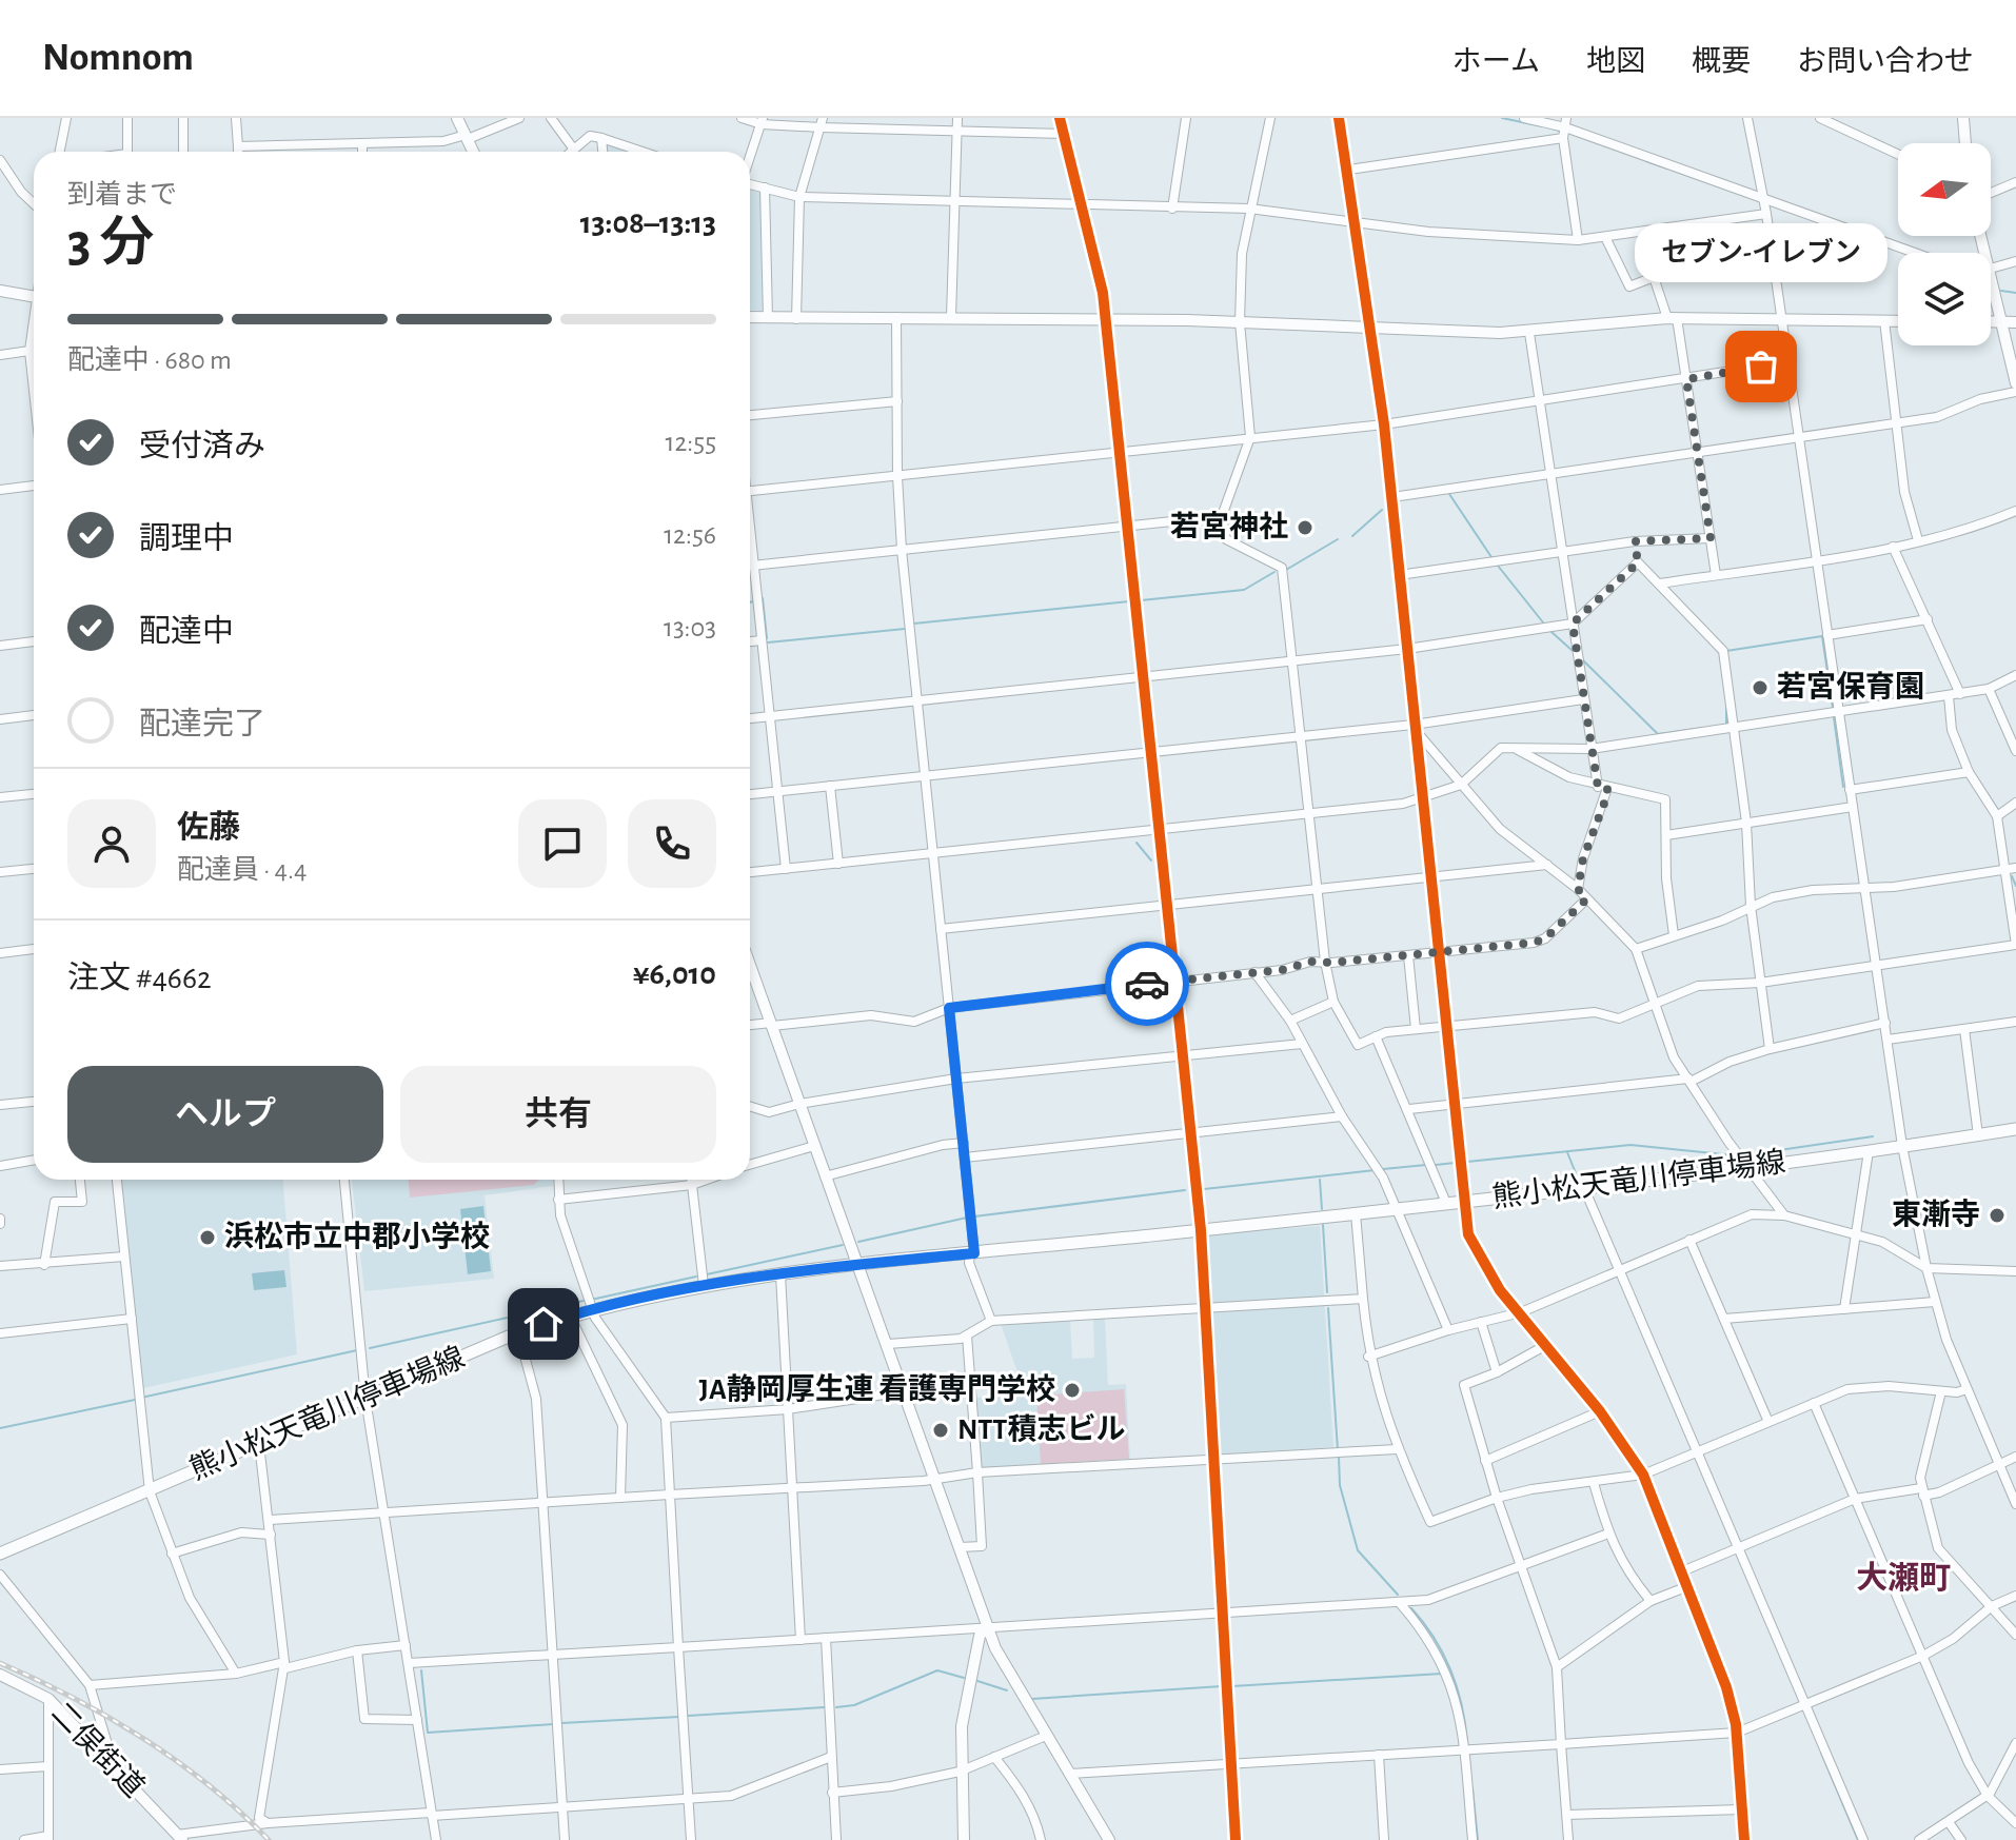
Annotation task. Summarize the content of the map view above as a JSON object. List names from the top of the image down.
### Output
{
  "streets": {
    "main road": ["熊小松天竜川停車場線"],
    "street": ["二俣街道"]
  },
  "districts": ["大瀬町"],
  "places": [
    "セブン-イレブン",
    "若宮神社",
    "若宮保育園",
    "東漸寺",
    "浜松市立中郡小学校",
    "JA静岡厚生連 看護専門学校",
    "NTT積志ビル"
  ],
  "north": "left",
  "page": {
    "header": "Nomnom",
    "nav": [
      "ホーム",
      "地図",
      "概要",
      "お問い合わせ"
    ],
    "heading": ["3 分", "到着まで", "13:08–13:13"],
    "panel": [
      "佐藤",
      "配達員 · 4.4",
      "注文 #4662",
      "¥6,010"
    ],
    "bubble": "セブン-イレブン",
    "bar": "配達中 · 680 m",
    "list": [
      ["受付済み", "12:55"],
      ["調理中", "12:56"],
      ["配達中", "13:03"],
      "配達完了"
    ],
    "buttons": ["ヘルプ", "共有"]
  }
}
